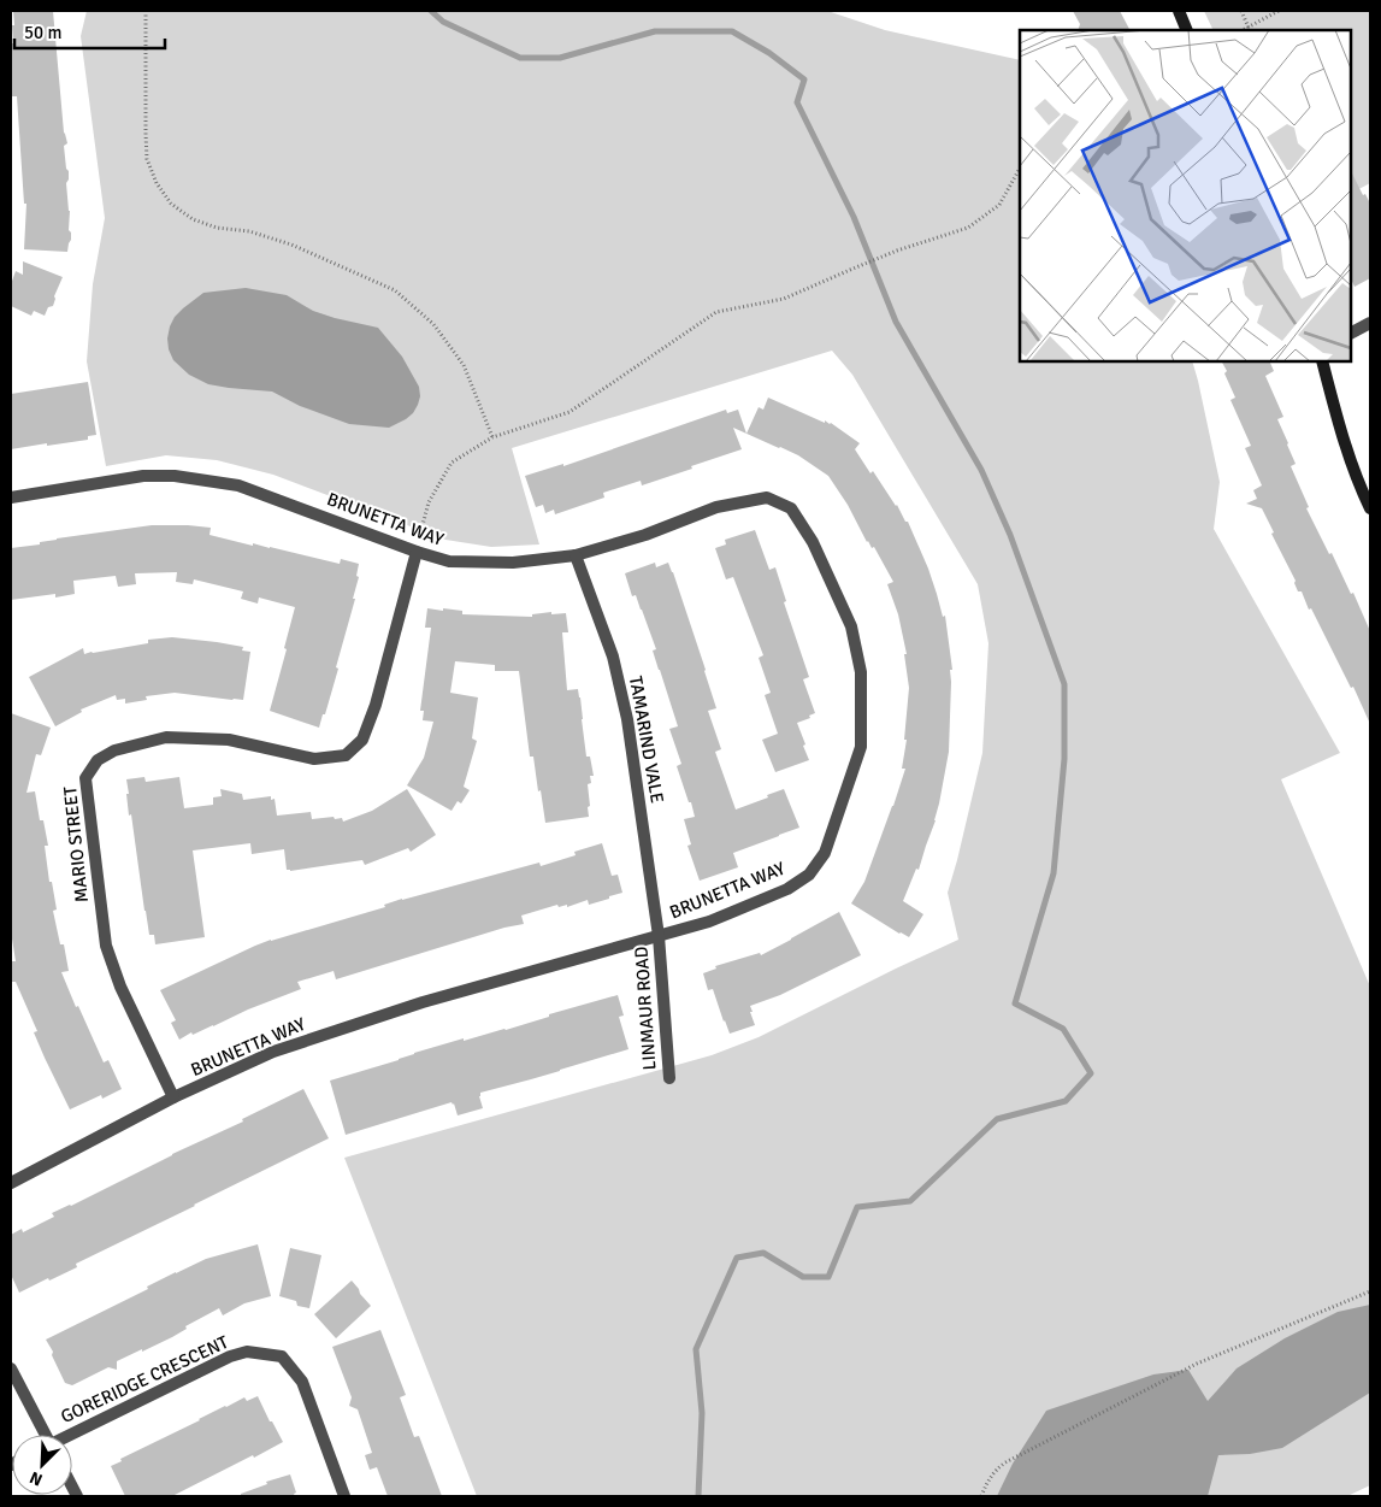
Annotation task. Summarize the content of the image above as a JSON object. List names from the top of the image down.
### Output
{
  "streets": {
    "street": [
      "BRUNETTA WAY",
      "TAMARIND VALE",
      "MARIO STREET",
      "LINMAUR ROAD",
      "GORERIDGE CRESCENT"
    ]
  },
  "crossings": [
    ["BRUNETTA WAY", "TAMARIND VALE"],
    ["BRUNETTA WAY", "MARIO STREET"],
    ["BRUNETTA WAY", "LINMAUR ROAD"],
    ["TAMARIND VALE", "LINMAUR ROAD"]
  ],
  "scale_bar": "50 m",
  "north": "bottom left"
}
